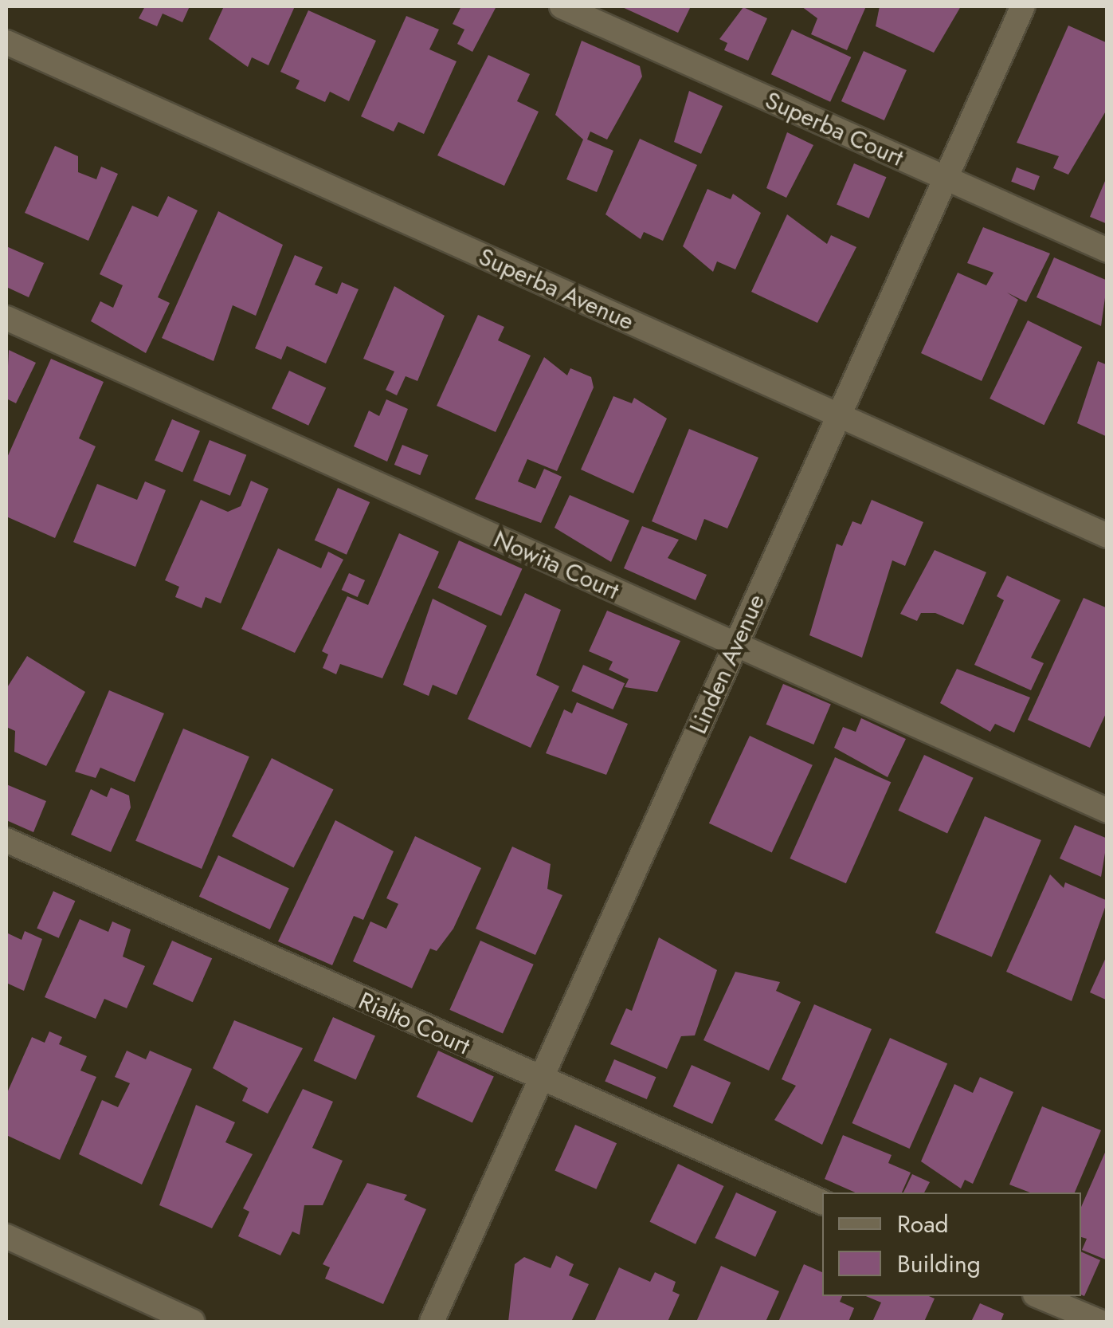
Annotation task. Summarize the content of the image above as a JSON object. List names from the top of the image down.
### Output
{
  "streets": {
    "street": [
      "Superba Court",
      "Superba Avenue",
      "Nowita Court",
      "Linden Avenue",
      "Rialto Court"
    ]
  },
  "crossings": [
    ["Superba Court", "Linden Avenue"],
    ["Superba Avenue", "Linden Avenue"],
    ["Nowita Court", "Linden Avenue"],
    ["Linden Avenue", "Rialto Court"]
  ],
  "legend": ["Road", "Building"]
}
